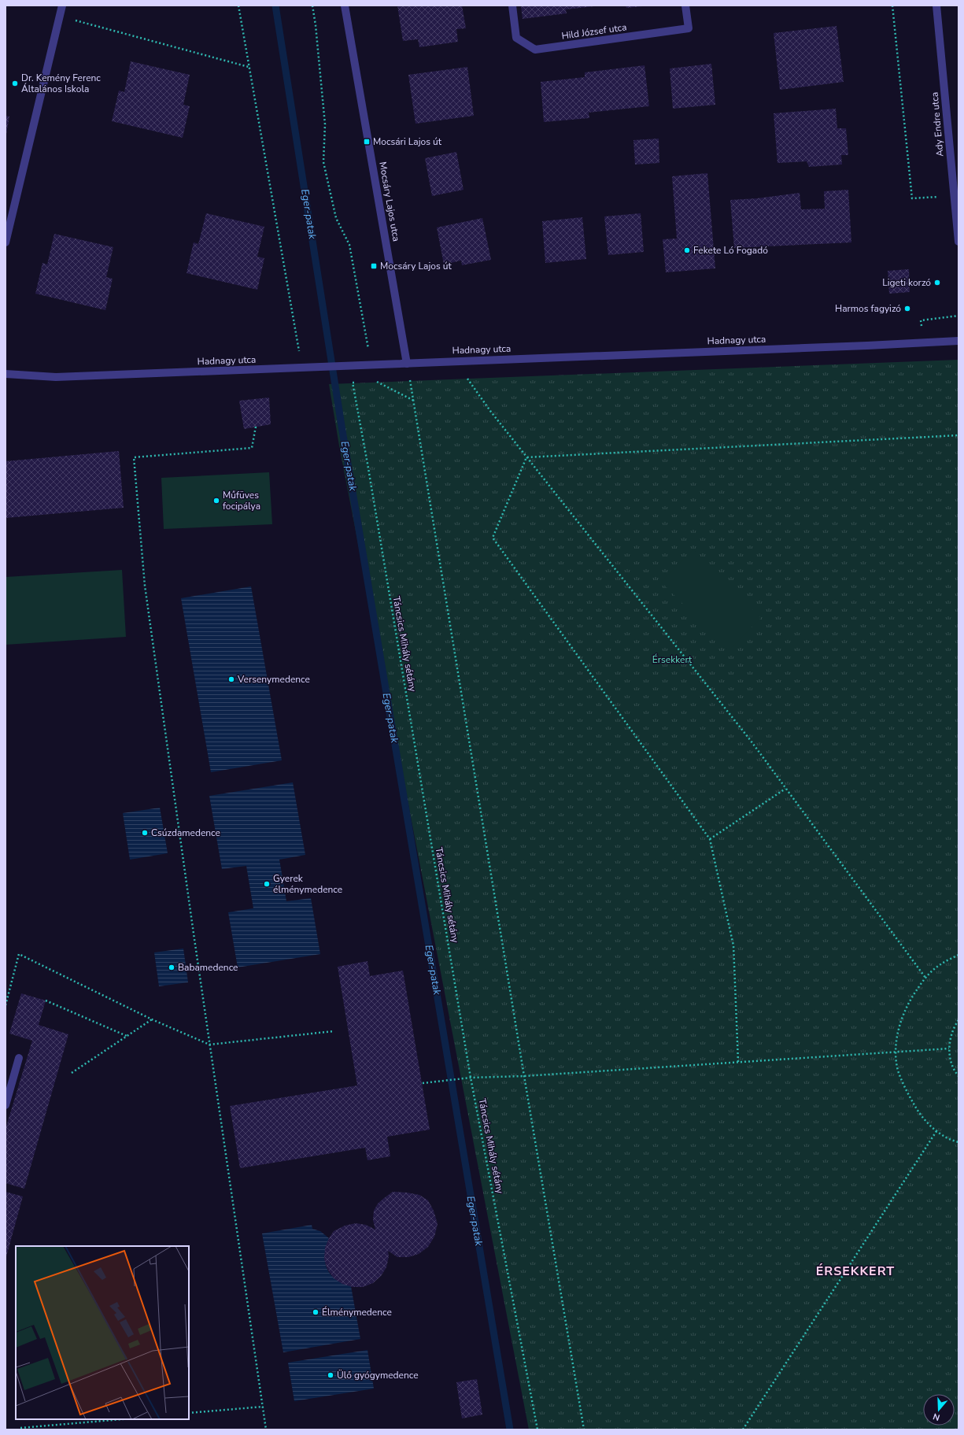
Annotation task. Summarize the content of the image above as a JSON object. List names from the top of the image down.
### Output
{
  "streets": {
    "street": [
      "Hild József utca",
      "Ady Endre utca",
      "Mocsáry Lajos utca",
      "Hadnagy utca"
    ],
    "path": ["Táncsics Mihály sétány"]
  },
  "crossings": [
    ["Mocsáry Lajos utca", "Hadnagy utca"]
  ],
  "districts": ["ÉRSEKKERT"],
  "water": ["Eger-patak"],
  "parks": ["Érsekkert"],
  "places": {
    "other": [
      "Dr. Kemény Ferenc Általános Iskola",
      "Fekete Ló Fogadó",
      "Ligeti korzó",
      "Harmos fagyizó",
      "Műfüves focipálya",
      "Versenymedence",
      "Csúzdamedence",
      "Gyerek élménymedence",
      "Babamedence",
      "Élménymedence",
      "Ülő gyógymedence"
    ],
    "transit": ["Mocsári Lajos út", "Mocsáry Lajos út"]
  },
  "north": "bottom"
}
